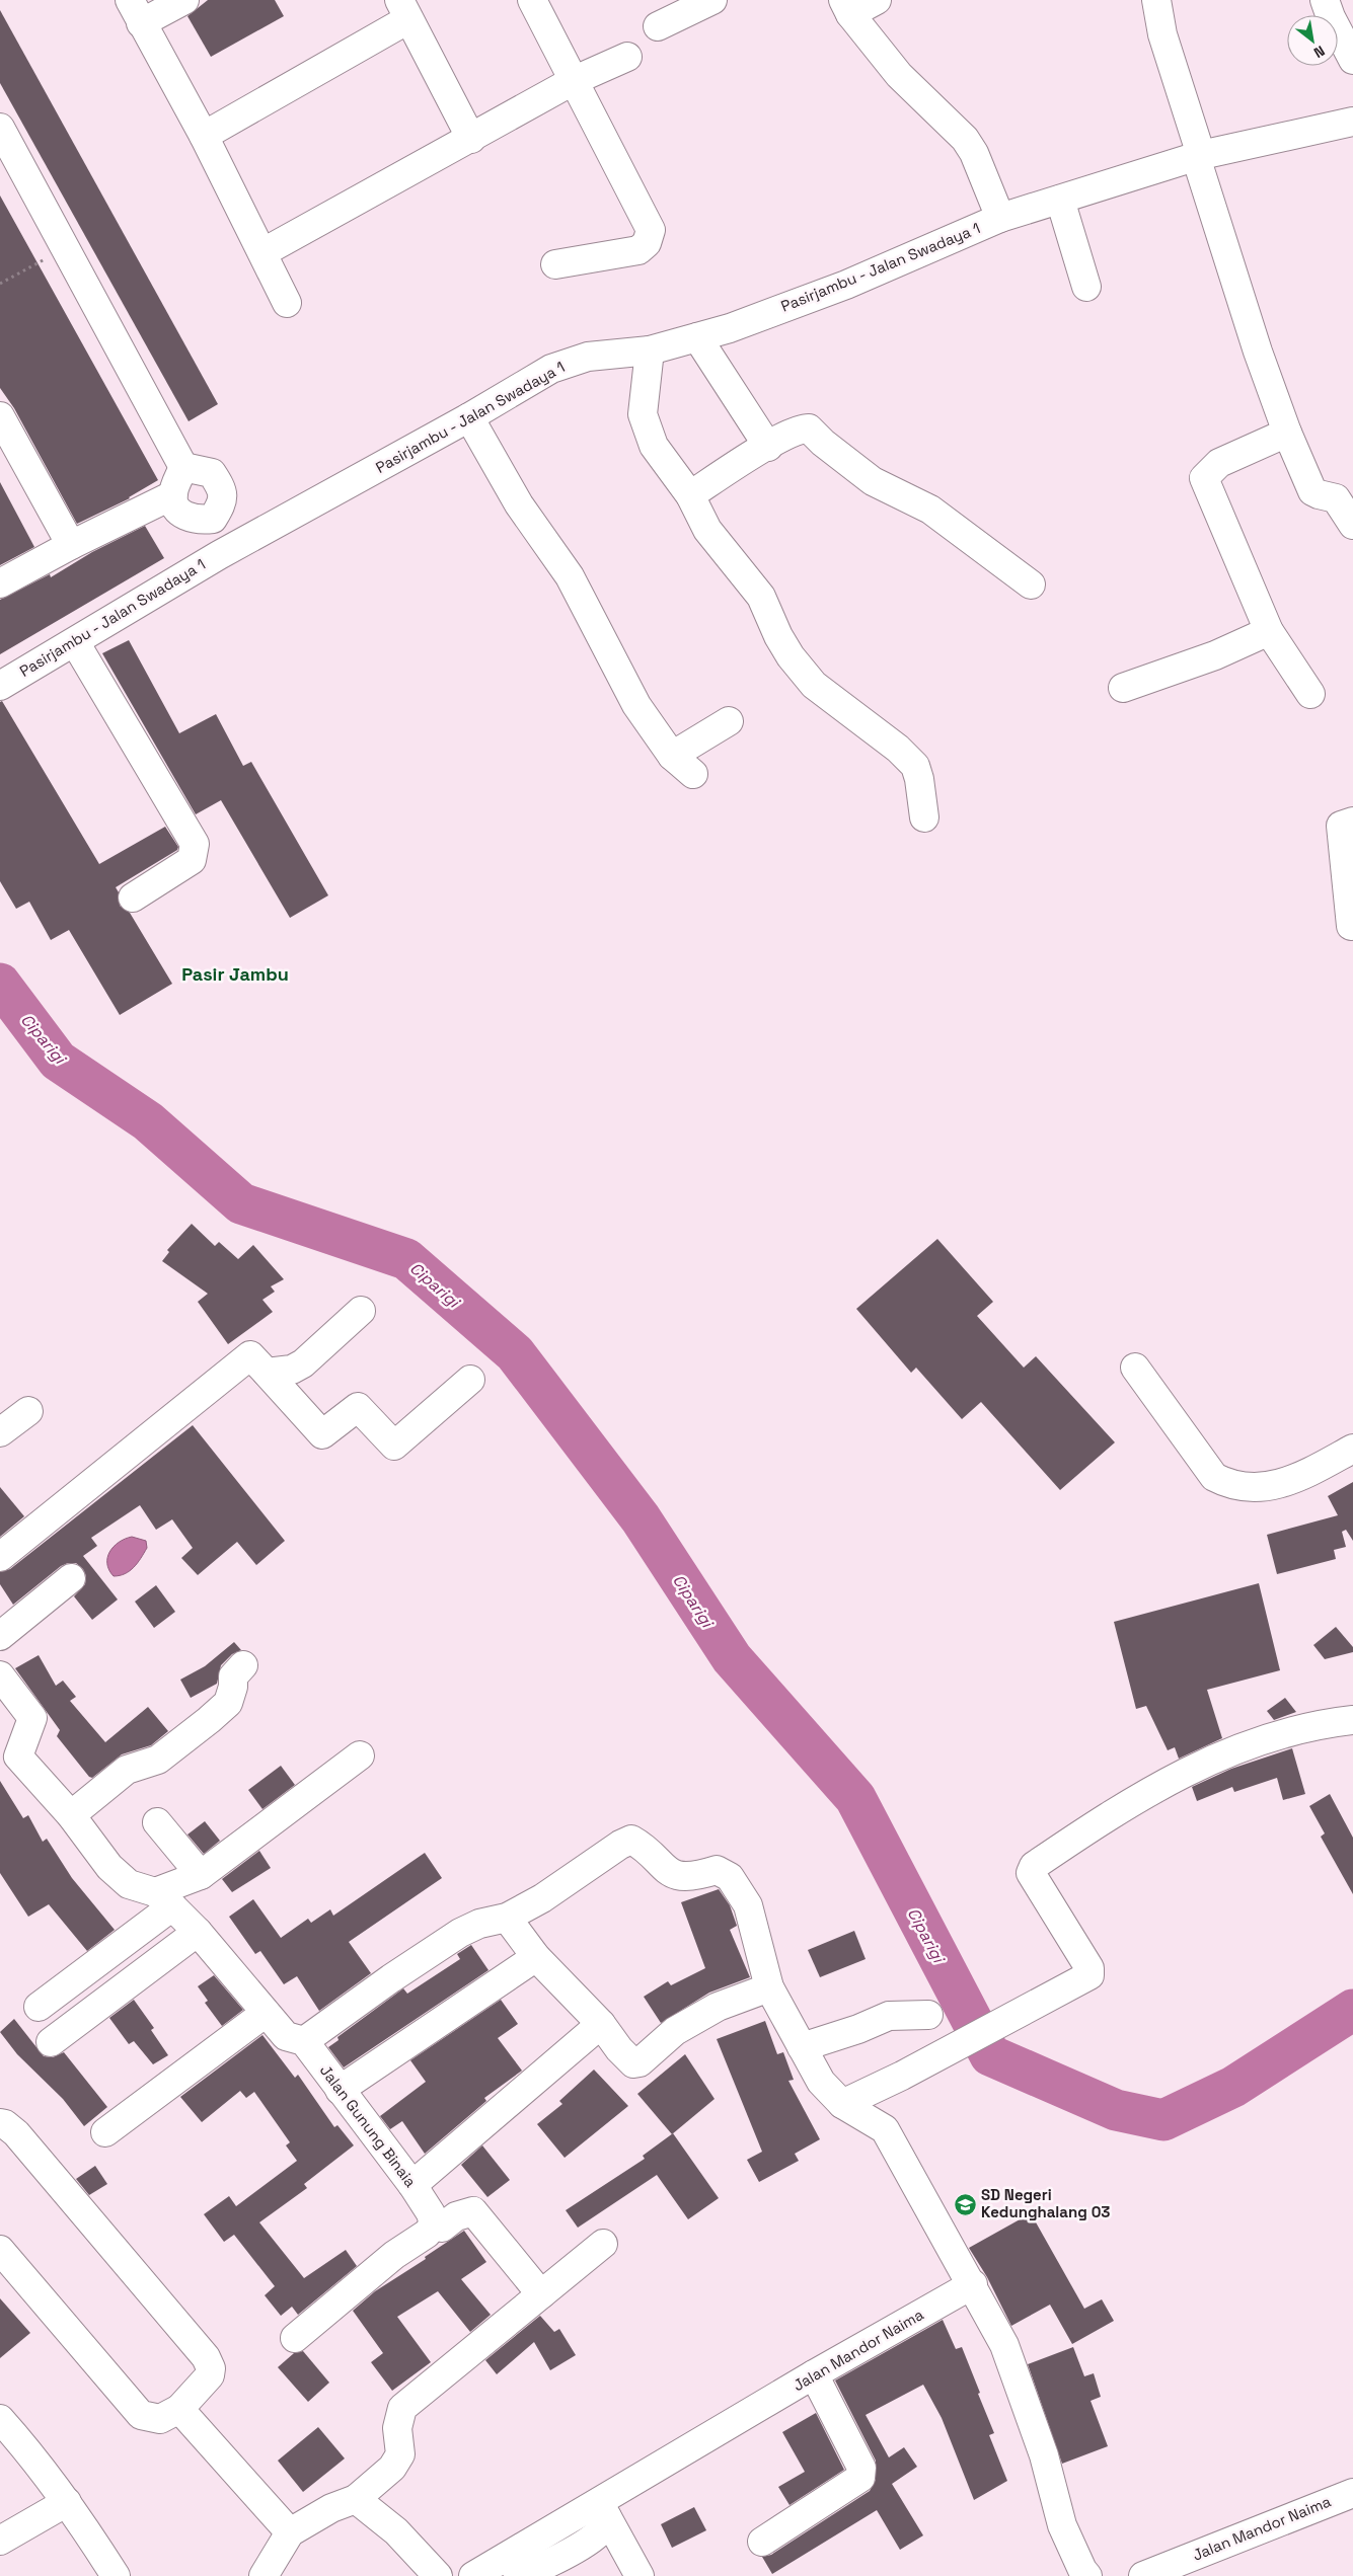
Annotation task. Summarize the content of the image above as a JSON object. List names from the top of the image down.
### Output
{
  "streets": {
    "street": ["Pasirjambu - Jalan Swadaya 1", "Jalan Gunung Binaia", "Jalan Mandor Naima"]
  },
  "districts": ["Pasir Jambu"],
  "water": ["Ciparigi"],
  "places": {
    "school or university": ["SD Negeri Kedunghalang 03"]
  },
  "north": "bottom right"
}
